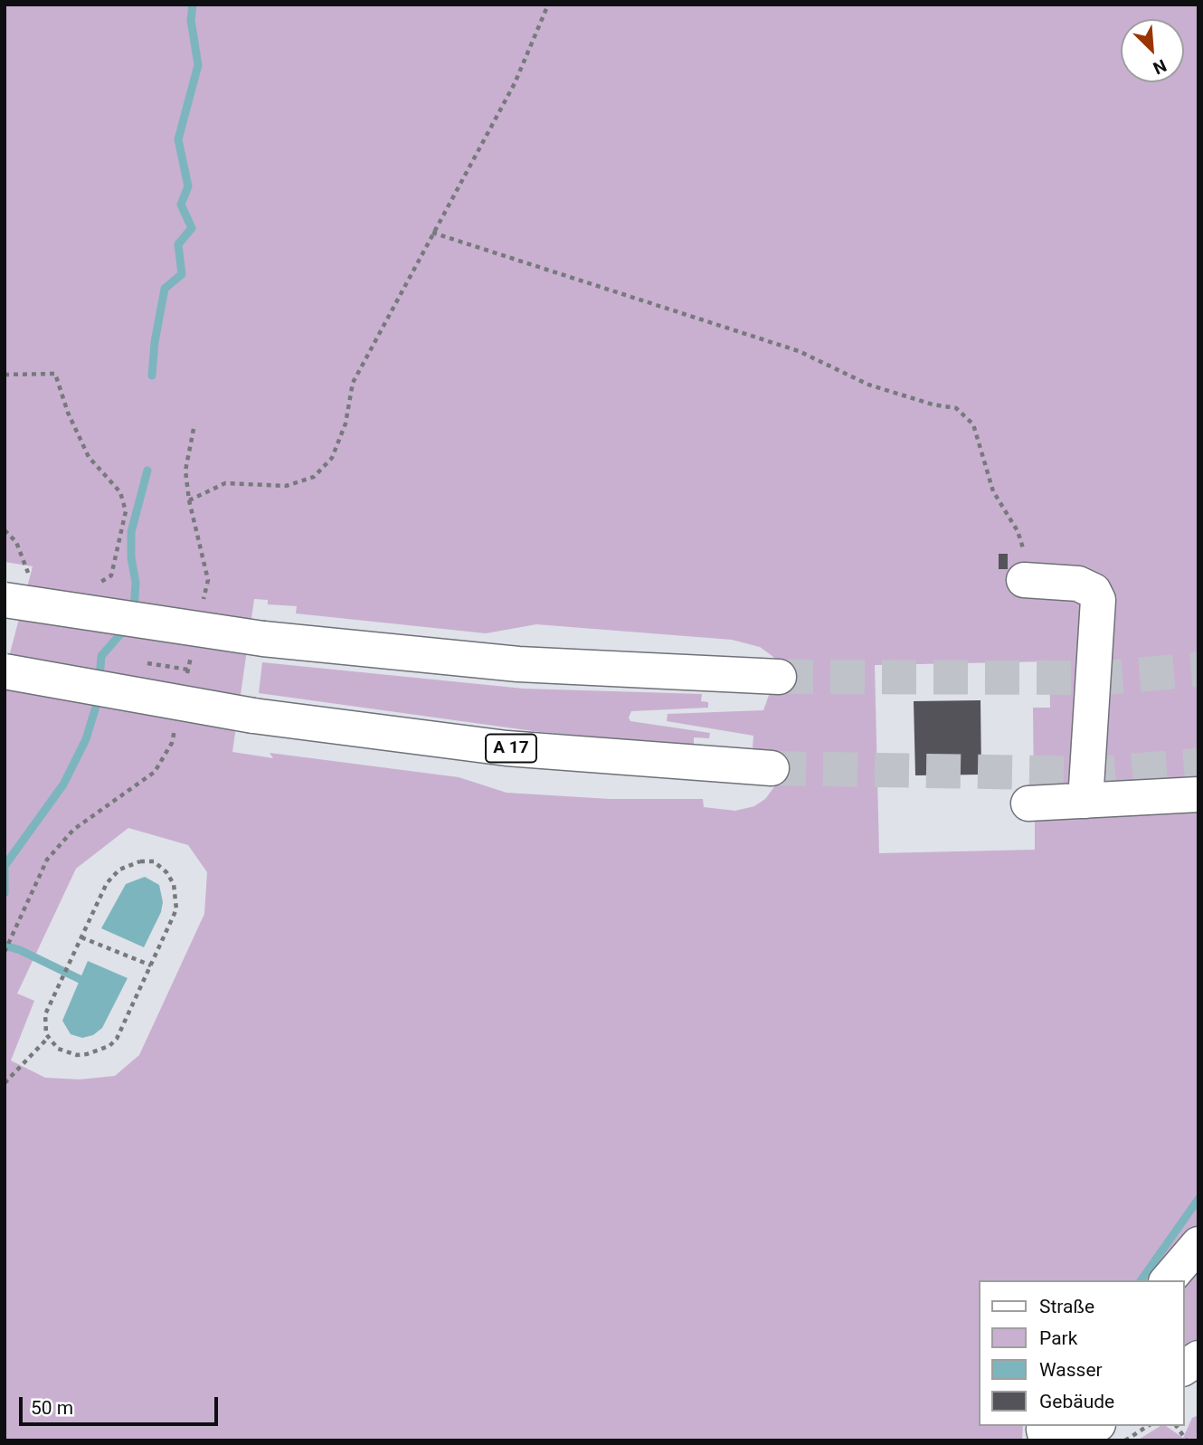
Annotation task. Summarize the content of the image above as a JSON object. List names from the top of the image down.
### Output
{
  "streets": {
    "main road": ["A 17"]
  },
  "legend": [
    "Straße",
    "Park",
    "Wasser",
    "Gebäude"
  ],
  "scale_bar": "50 m",
  "north": "bottom right"
}
